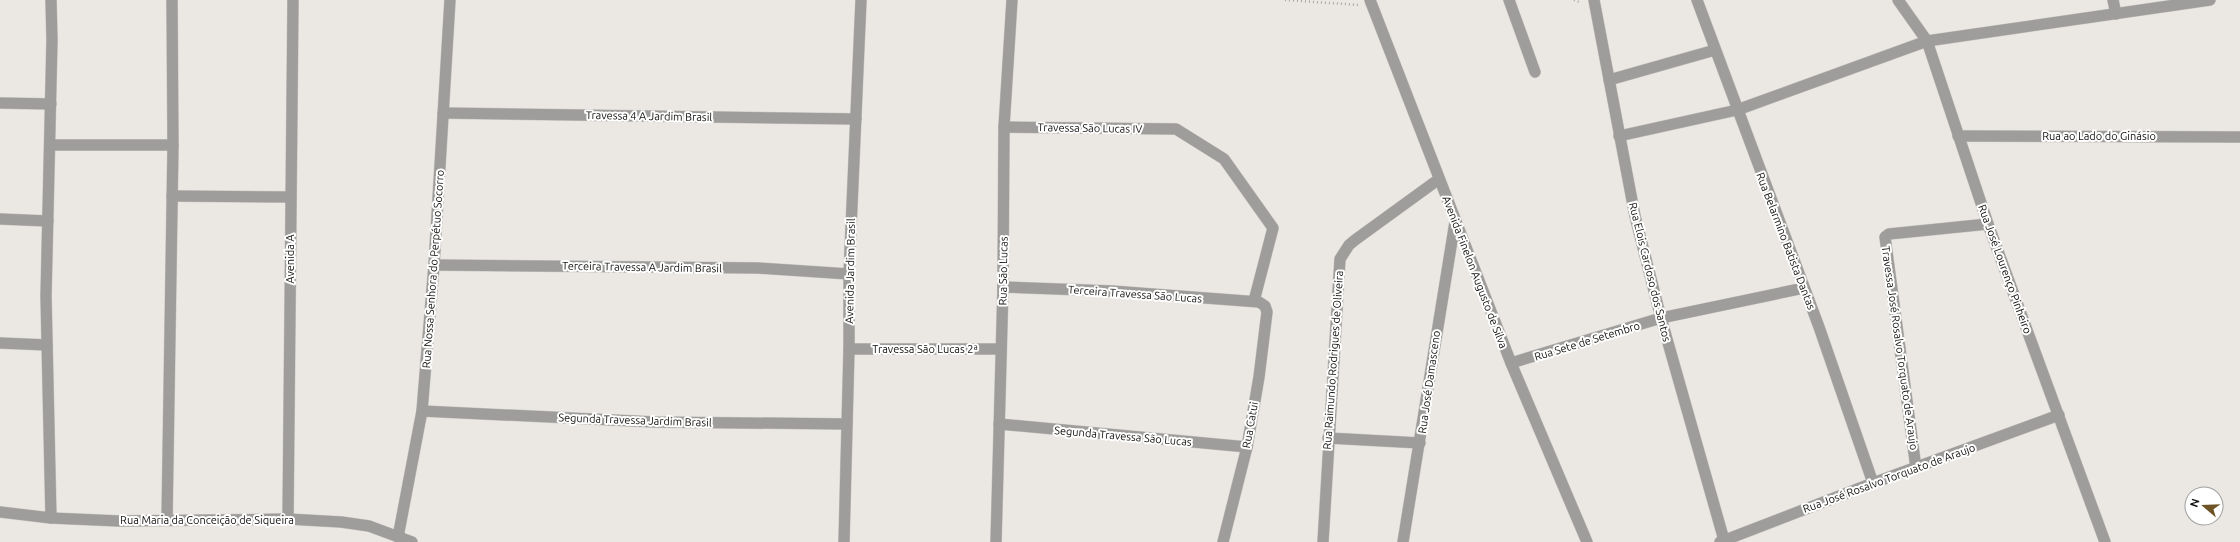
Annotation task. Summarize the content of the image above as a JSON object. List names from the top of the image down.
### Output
{
  "streets": {
    "street": [
      "Travessa 4 A Jardim Brasil",
      "Travessa São Lucas IV",
      "Rua ao Lado do Ginásio",
      "Rua Belarmino Batista Dantas",
      "Avenida A",
      "Terceira Travessa A Jardim Brasil",
      "Rua Nossa Senhora do Perpétuo Socorro",
      "Rua José Lourenço Pinheiro",
      "Avenida Jardim Brasil",
      "Rua São Lucas",
      "Avenida Finelon Augusto de Silva",
      "Rua Elois Cardoso dos Santos",
      "Terceira Travessa São Lucas",
      "Rua Sete de Setembro",
      "Travessa José Rosalvo Torquato de Araujo",
      "Travessa São Lucas 2ª",
      "Rua Raimundo Rodrigues de Oliveira",
      "Rua José Damasceno",
      "Segunda Travessa Jardim Brasil",
      "Rua Catui",
      "Segunda Travessa São Lucas",
      "Rua José Rosalvo Torquato de Araujo",
      "Rua Maria da Conceição de Siqueira"
    ]
  },
  "crossings": [
    ["Travessa 4 A Jardim Brasil", "Rua Nossa Senhora do Perpétuo Socorro"],
    ["Travessa 4 A Jardim Brasil", "Avenida Jardim Brasil"],
    ["Travessa São Lucas IV", "Rua São Lucas"],
    ["Travessa São Lucas IV", "Terceira Travessa São Lucas"],
    ["Rua ao Lado do Ginásio", "Rua José Lourenço Pinheiro"],
    ["Rua Belarmino Batista Dantas", "Rua Sete de Setembro"],
    ["Rua Belarmino Batista Dantas", "Rua José Rosalvo Torquato de Araujo"],
    ["Avenida A", "Rua Maria da Conceição de Siqueira"],
    ["Terceira Travessa A Jardim Brasil", "Rua Nossa Senhora do Perpétuo Socorro"],
    ["Terceira Travessa A Jardim Brasil", "Avenida Jardim Brasil"],
    ["Rua Nossa Senhora do Perpétuo Socorro", "Segunda Travessa Jardim Brasil"],
    ["Rua Nossa Senhora do Perpétuo Socorro", "Rua Maria da Conceição de Siqueira"],
    ["Rua José Lourenço Pinheiro", "Travessa José Rosalvo Torquato de Araujo"],
    ["Rua José Lourenço Pinheiro", "Rua José Rosalvo Torquato de Araujo"],
    ["Avenida Jardim Brasil", "Travessa São Lucas 2ª"],
    ["Avenida Jardim Brasil", "Segunda Travessa Jardim Brasil"],
    ["Rua São Lucas", "Terceira Travessa São Lucas"],
    ["Rua São Lucas", "Travessa São Lucas 2ª"],
    ["Rua São Lucas", "Segunda Travessa São Lucas"],
    ["Avenida Finelon Augusto de Silva", "Rua Sete de Setembro"],
    ["Avenida Finelon Augusto de Silva", "Rua Raimundo Rodrigues de Oliveira"],
    ["Avenida Finelon Augusto de Silva", "Rua José Damasceno"],
    ["Rua Elois Cardoso dos Santos", "Rua Sete de Setembro"],
    ["Rua Elois Cardoso dos Santos", "Rua José Rosalvo Torquato de Araujo"],
    ["Terceira Travessa São Lucas", "Rua Catui"],
    ["Travessa José Rosalvo Torquato de Araujo", "Rua José Rosalvo Torquato de Araujo"],
    ["Rua Catui", "Segunda Travessa São Lucas"]
  ],
  "north": "left"
}
